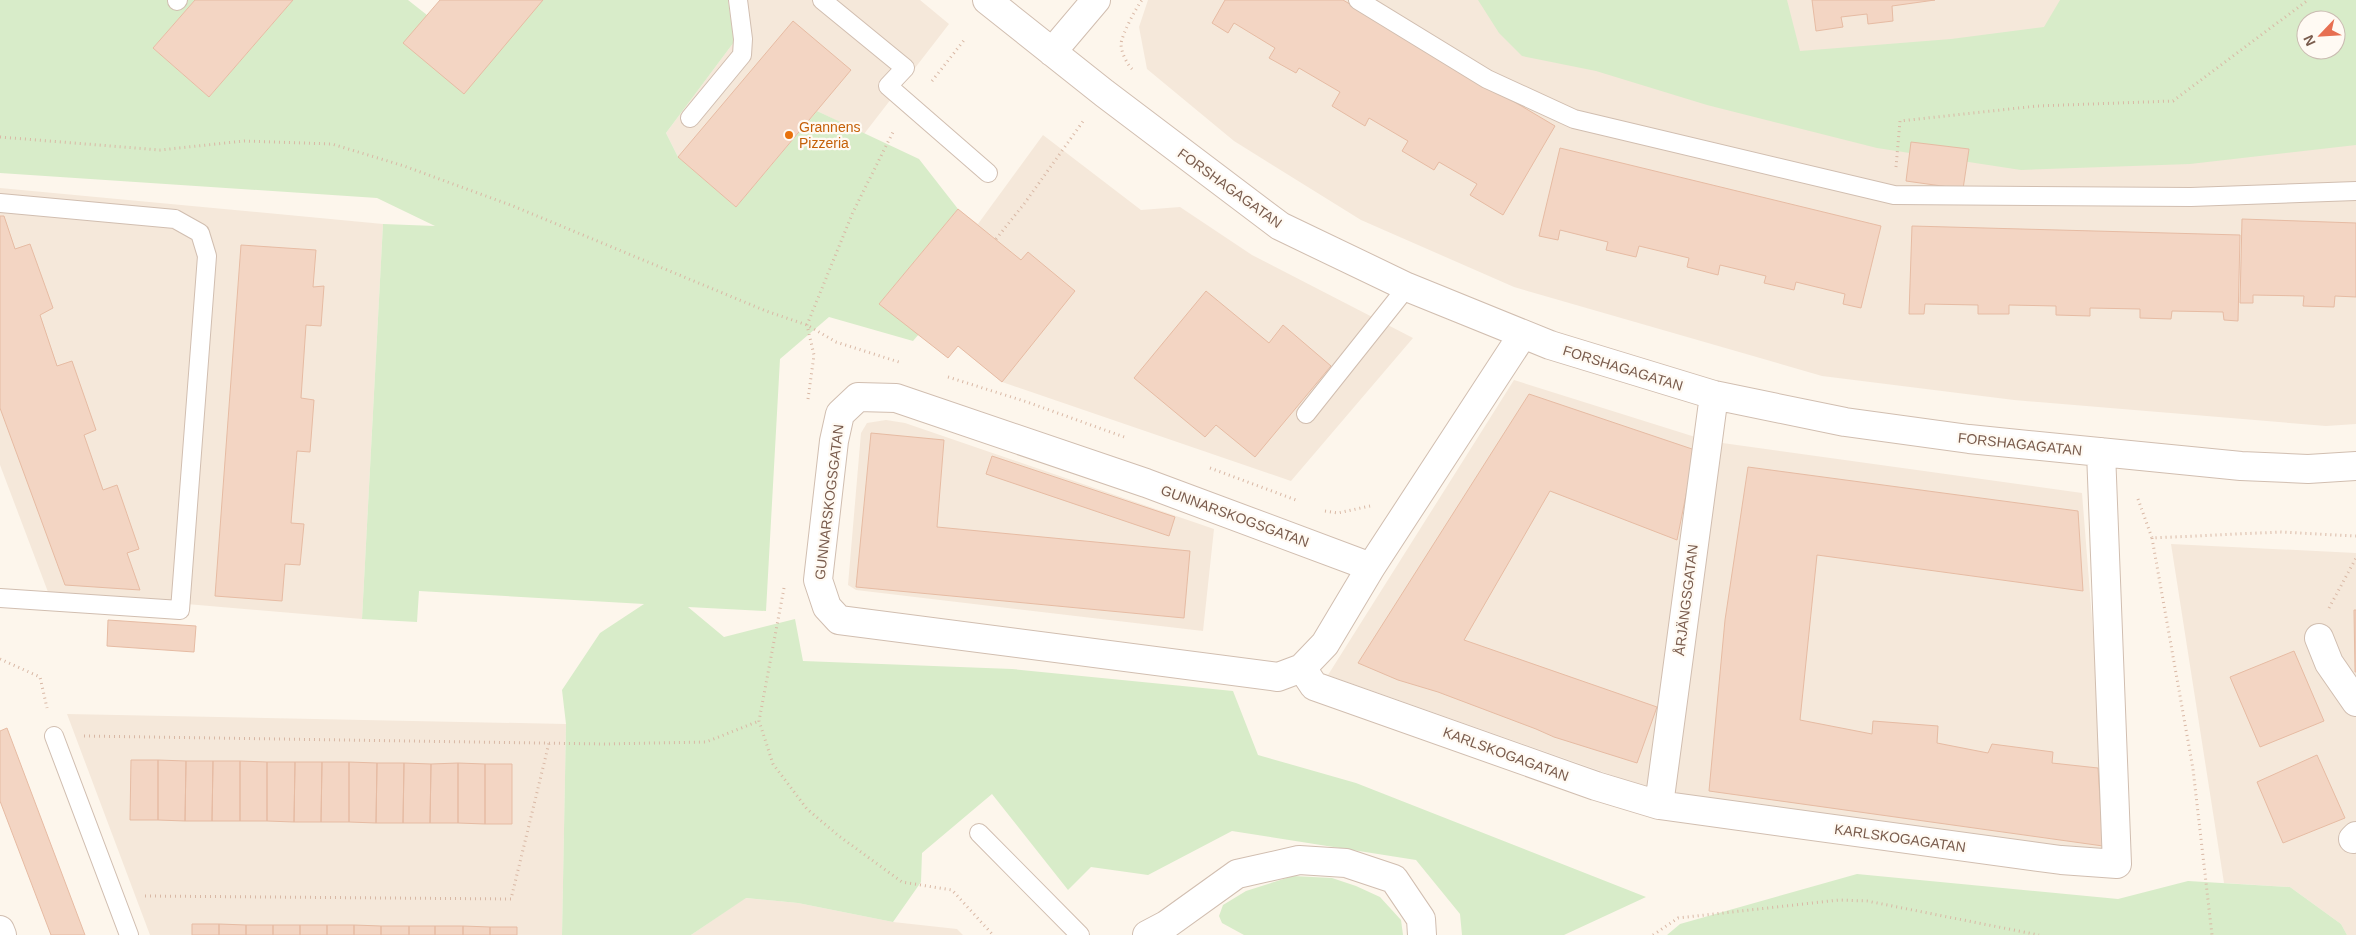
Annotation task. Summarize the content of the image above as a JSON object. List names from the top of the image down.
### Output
{
  "streets": {
    "street": [
      "FORSHAGAGATAN",
      "GUNNARSKOGSGATAN",
      "ÅRJÄNGSGATAN",
      "KARLSKOGAGATAN"
    ]
  },
  "crossings": [
    ["FORSHAGAGATAN", "GUNNARSKOGSGATAN"],
    ["FORSHAGAGATAN", "ÅRJÄNGSGATAN"],
    ["FORSHAGAGATAN", "KARLSKOGAGATAN"],
    ["GUNNARSKOGSGATAN", "KARLSKOGAGATAN"],
    ["ÅRJÄNGSGATAN", "KARLSKOGAGATAN"]
  ],
  "places": ["Grannens Pizzeria"],
  "north": "bottom left"
}
